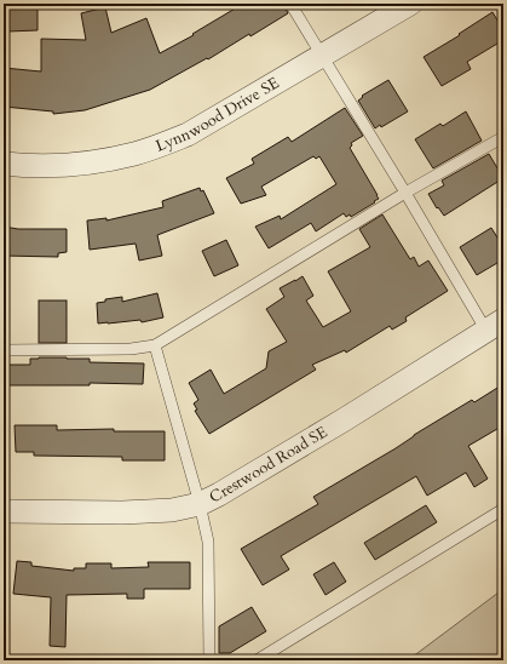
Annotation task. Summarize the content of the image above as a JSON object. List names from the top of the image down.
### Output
{
  "streets": {
    "street": ["Lynnwood Drive SE", "Crestwood Road SE"]
  }
}
